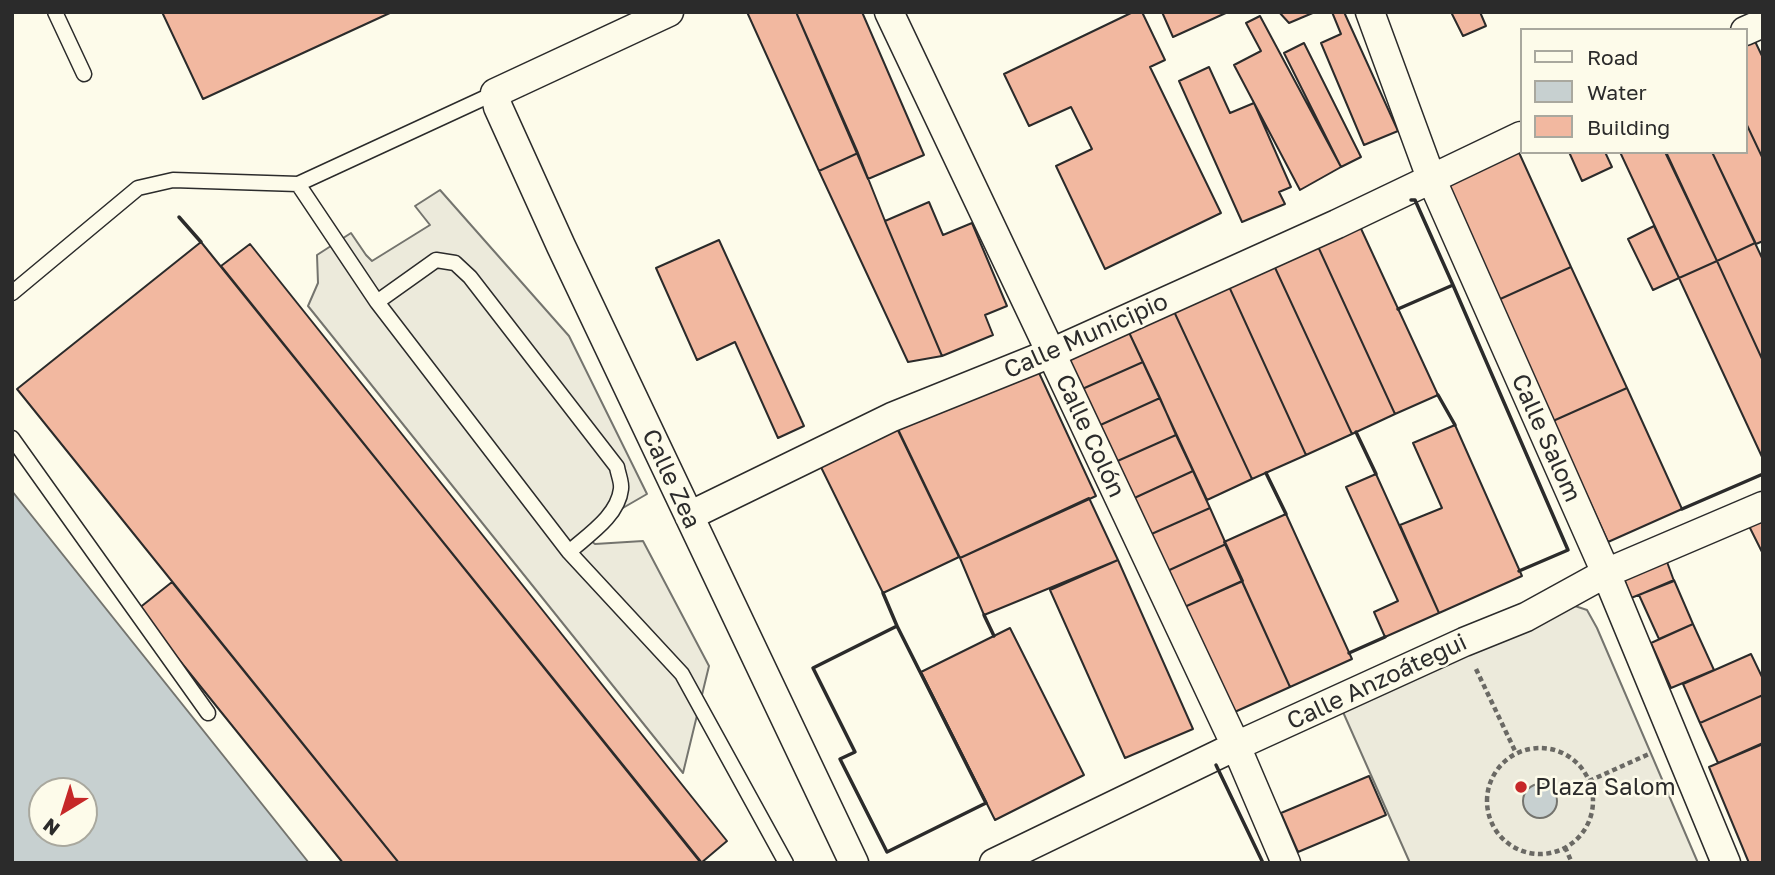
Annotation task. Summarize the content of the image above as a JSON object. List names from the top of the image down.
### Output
{
  "streets": {
    "street": [
      "Calle Municipio",
      "Calle Colón",
      "Calle Salom",
      "Calle Zea",
      "Calle Anzoátegui"
    ]
  },
  "crossings": [
    ["Calle Municipio", "Calle Colón"],
    ["Calle Municipio", "Calle Salom"],
    ["Calle Municipio", "Calle Zea"],
    ["Calle Colón", "Calle Anzoátegui"],
    ["Calle Salom", "Calle Anzoátegui"]
  ],
  "places": ["Plaza Salom"],
  "legend": ["Road", "Water", "Building"],
  "north": "bottom left"
}
